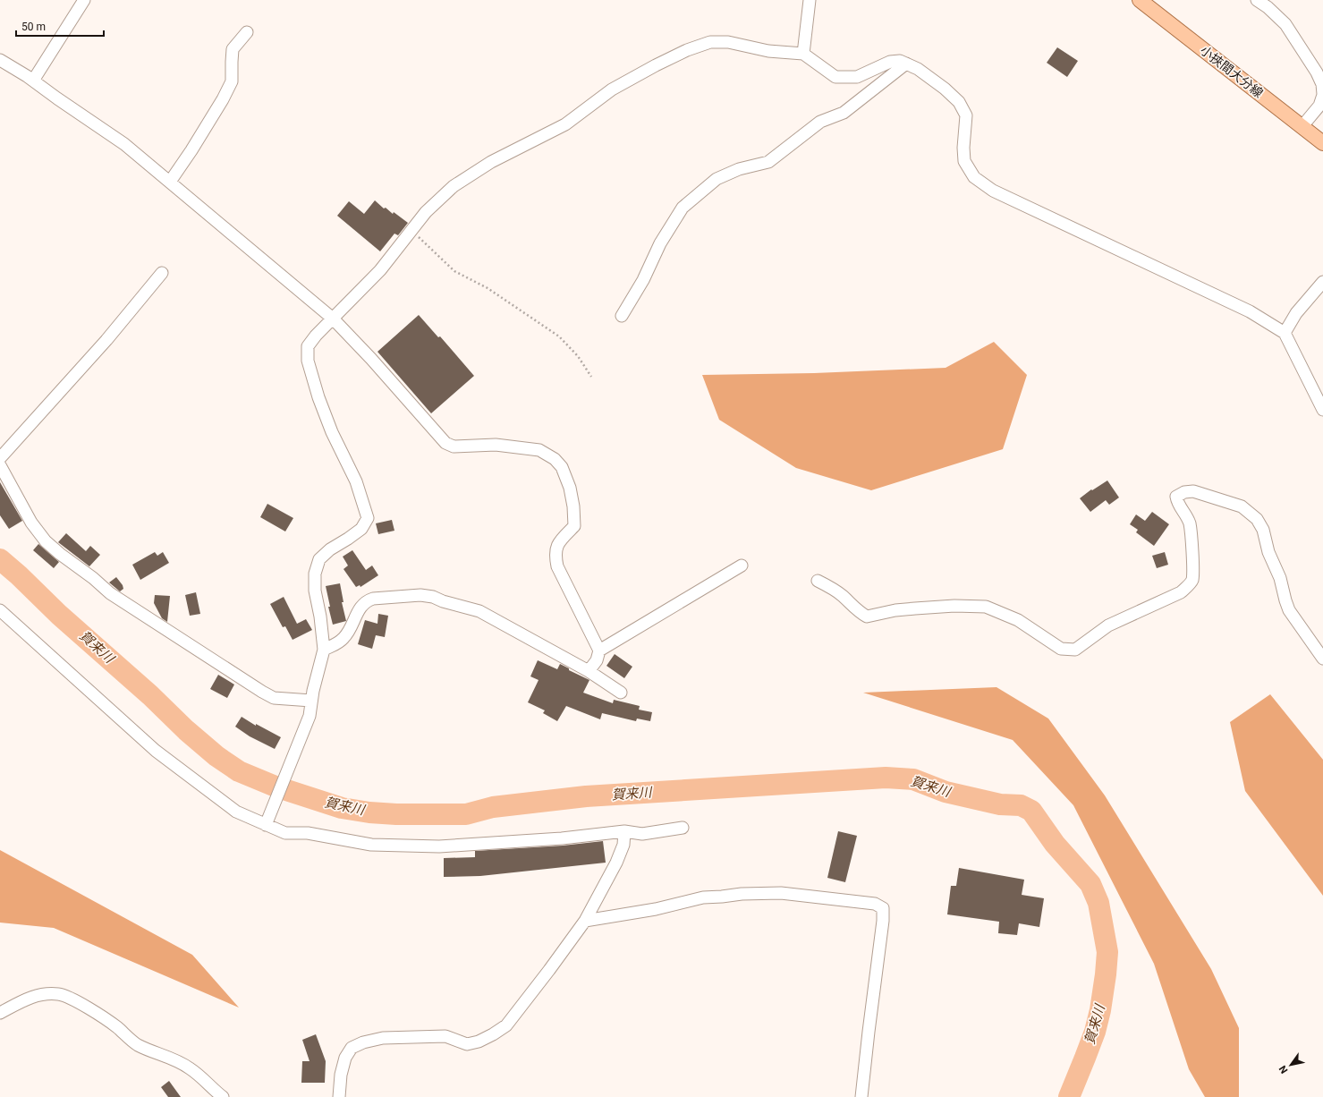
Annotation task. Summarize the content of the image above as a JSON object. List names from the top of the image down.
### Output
{
  "streets": {
    "main road": ["小挾間大分線"]
  },
  "water": ["賀来川"],
  "scale_bar": "50 m",
  "north": "bottom left"
}
